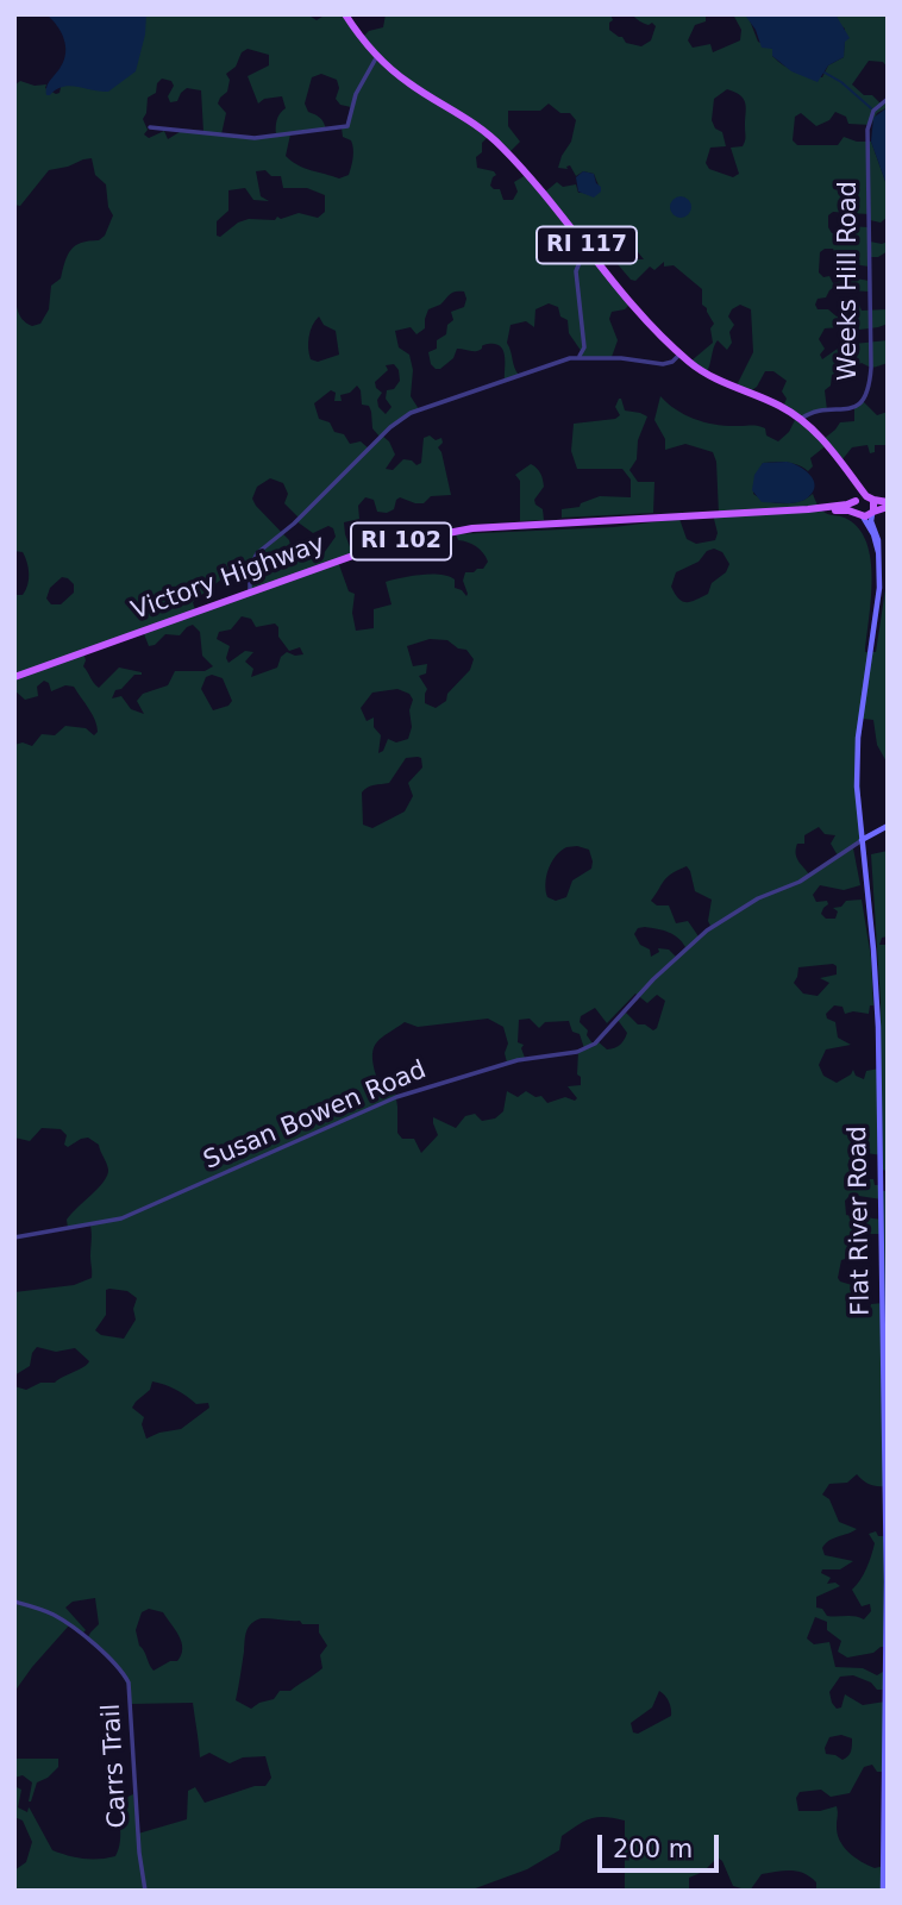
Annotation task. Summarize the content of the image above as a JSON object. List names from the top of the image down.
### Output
{
  "streets": {
    "main road": [
      "RI 117",
      "RI 102",
      "Victory Highway",
      "Flat River Road"
    ],
    "street": ["Weeks Hill Road", "Susan Bowen Road", "Carrs Trail"]
  },
  "crossings": [
    ["RI 117", "Weeks Hill Road"],
    ["RI 117", "Victory Highway"],
    ["Victory Highway", "Flat River Road"],
    ["Susan Bowen Road", "Flat River Road"]
  ],
  "scale_bar": "200 m"
}
